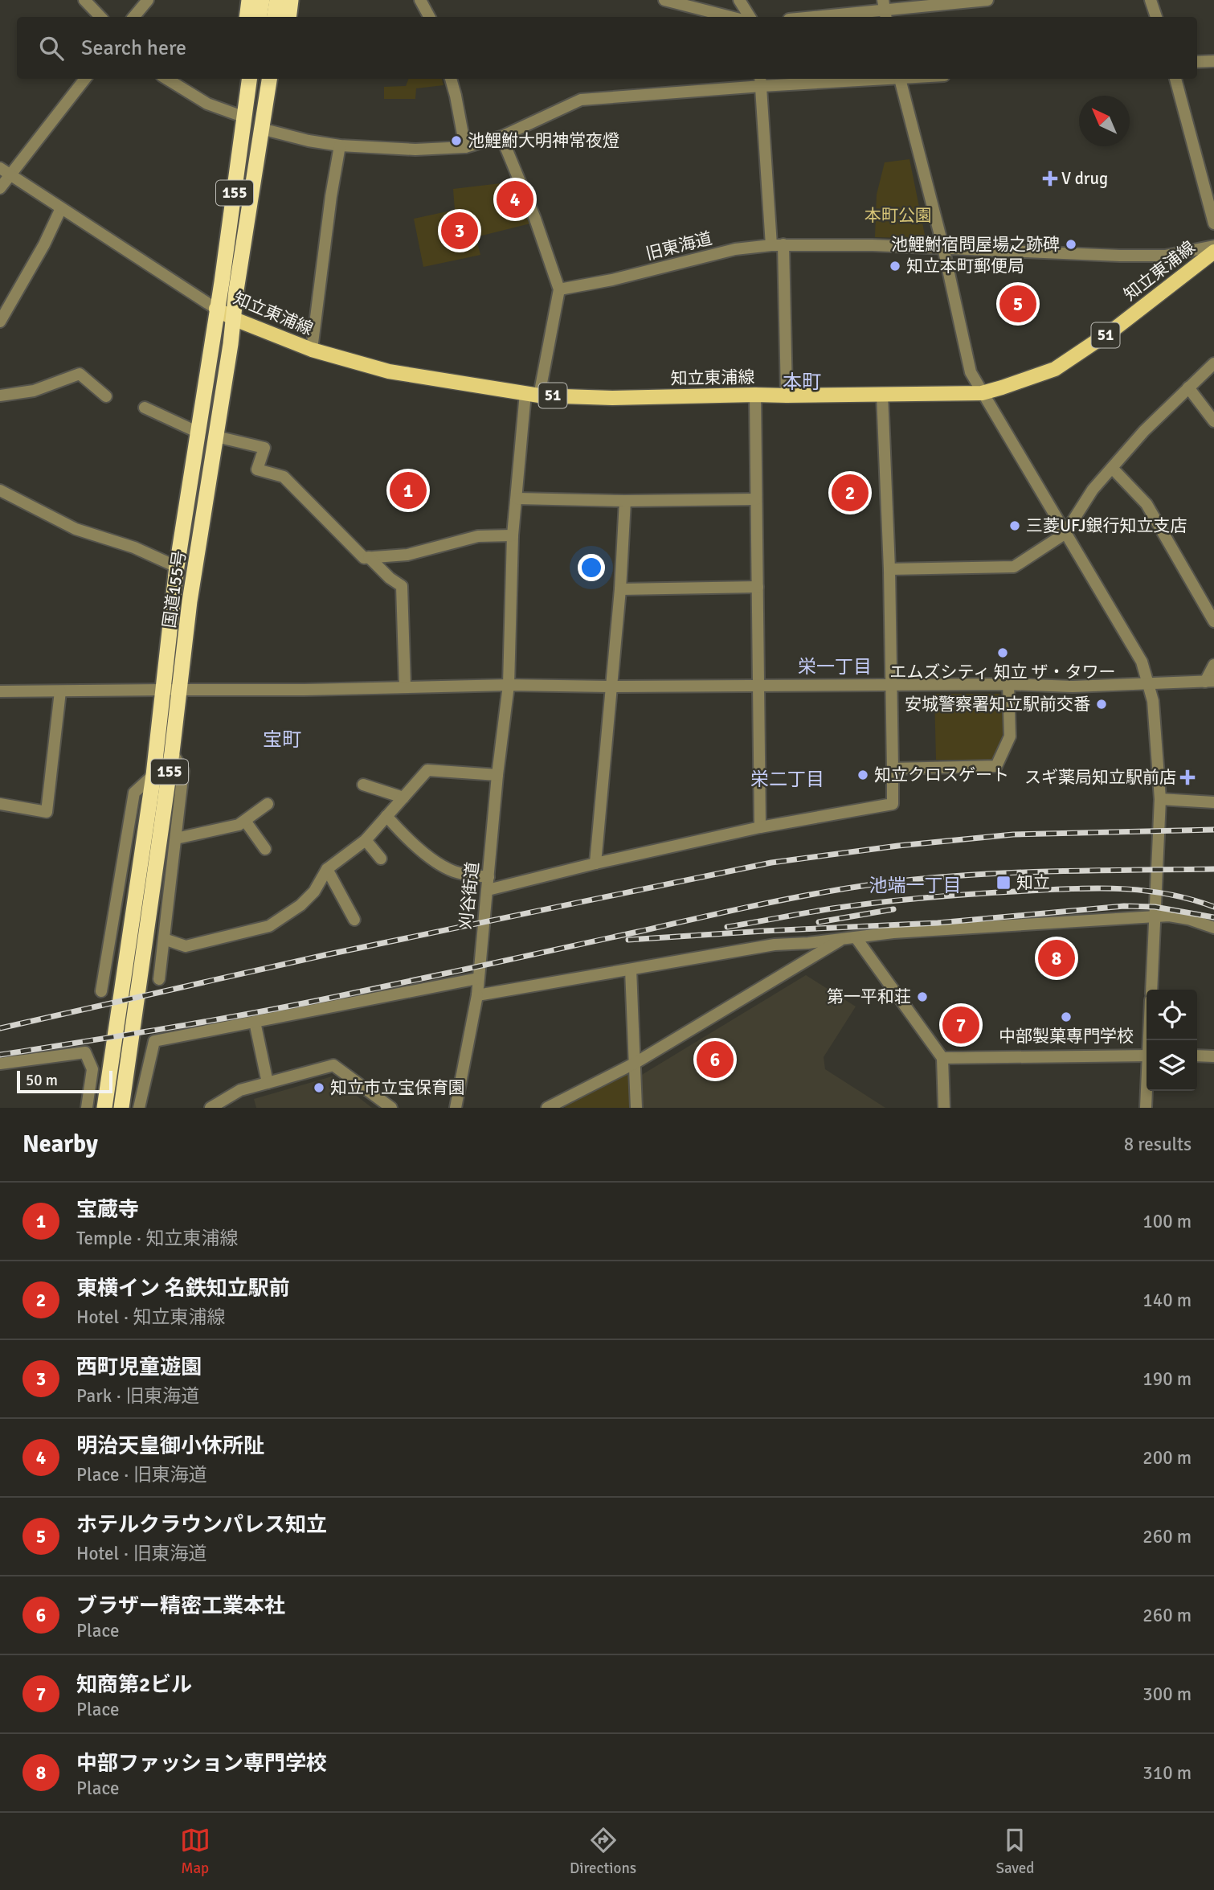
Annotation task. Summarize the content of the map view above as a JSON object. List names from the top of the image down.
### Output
{
  "streets": {
    "highway": ["155", "国道155号"],
    "main road": ["知立東浦線", "51"],
    "street": ["旧東海道", "刈谷街道"]
  },
  "crossings": [
    ["旧東海道", "刈谷街道"],
    ["知立東浦線", "国道155号"],
    ["知立東浦線", "刈谷街道"]
  ],
  "districts": [
    "本町",
    "栄一丁目",
    "宝町",
    "栄二丁目",
    "池端一丁目"
  ],
  "parks": ["本町公園"],
  "places": {
    "other": [
      "池鯉鮒大明神常夜燈",
      "池鯉鮒宿問屋場之跡碑",
      "知立本町郵便局",
      "三菱UFJ銀行知立支店",
      "エムズシティ 知立 ザ・タワー",
      "安城警察署知立駅前交番",
      "知立クロスゲート",
      "第一平和荘",
      "中部製菓専門学校",
      "知立市立宝保育園"
    ],
    "health": ["V drug", "スギ薬局知立駅前店"],
    "transit": ["知立"]
  },
  "scale_bar": "50 m",
  "north": "top left",
  "page": {
    "search": "Search here",
    "pins": [
      "4",
      "3",
      "5",
      "1",
      "2",
      "8",
      "7",
      "6"
    ],
    "scale": "50 m",
    "heading": ["Nearby", "8 results"],
    "list": [
      {
        "mark": "1",
        "name": "宝蔵寺",
        "note": "Temple · 知立東浦線",
        "value": "100 m"
      },
      {
        "mark": "2",
        "name": "東横イン 名鉄知立駅前",
        "note": "Hotel · 知立東浦線",
        "value": "140 m"
      },
      {
        "mark": "3",
        "name": "西町児童遊園",
        "note": "Park · 旧東海道",
        "value": "190 m"
      },
      {
        "mark": "4",
        "name": "明治天皇御小休所阯",
        "note": "Place · 旧東海道",
        "value": "200 m"
      },
      {
        "mark": "5",
        "name": "ホテルクラウンパレス知立",
        "note": "Hotel · 旧東海道",
        "value": "260 m"
      },
      {
        "mark": "6",
        "name": "ブラザー精密工業本社",
        "note": "Place",
        "value": "260 m"
      },
      {
        "mark": "7",
        "name": "知商第2ビル",
        "note": "Place",
        "value": "300 m"
      },
      {
        "mark": "8",
        "name": "中部ファッション専門学校",
        "note": "Place",
        "value": "310 m"
      }
    ],
    "nav": ["Map", "Directions", "Saved"]
  }
}
